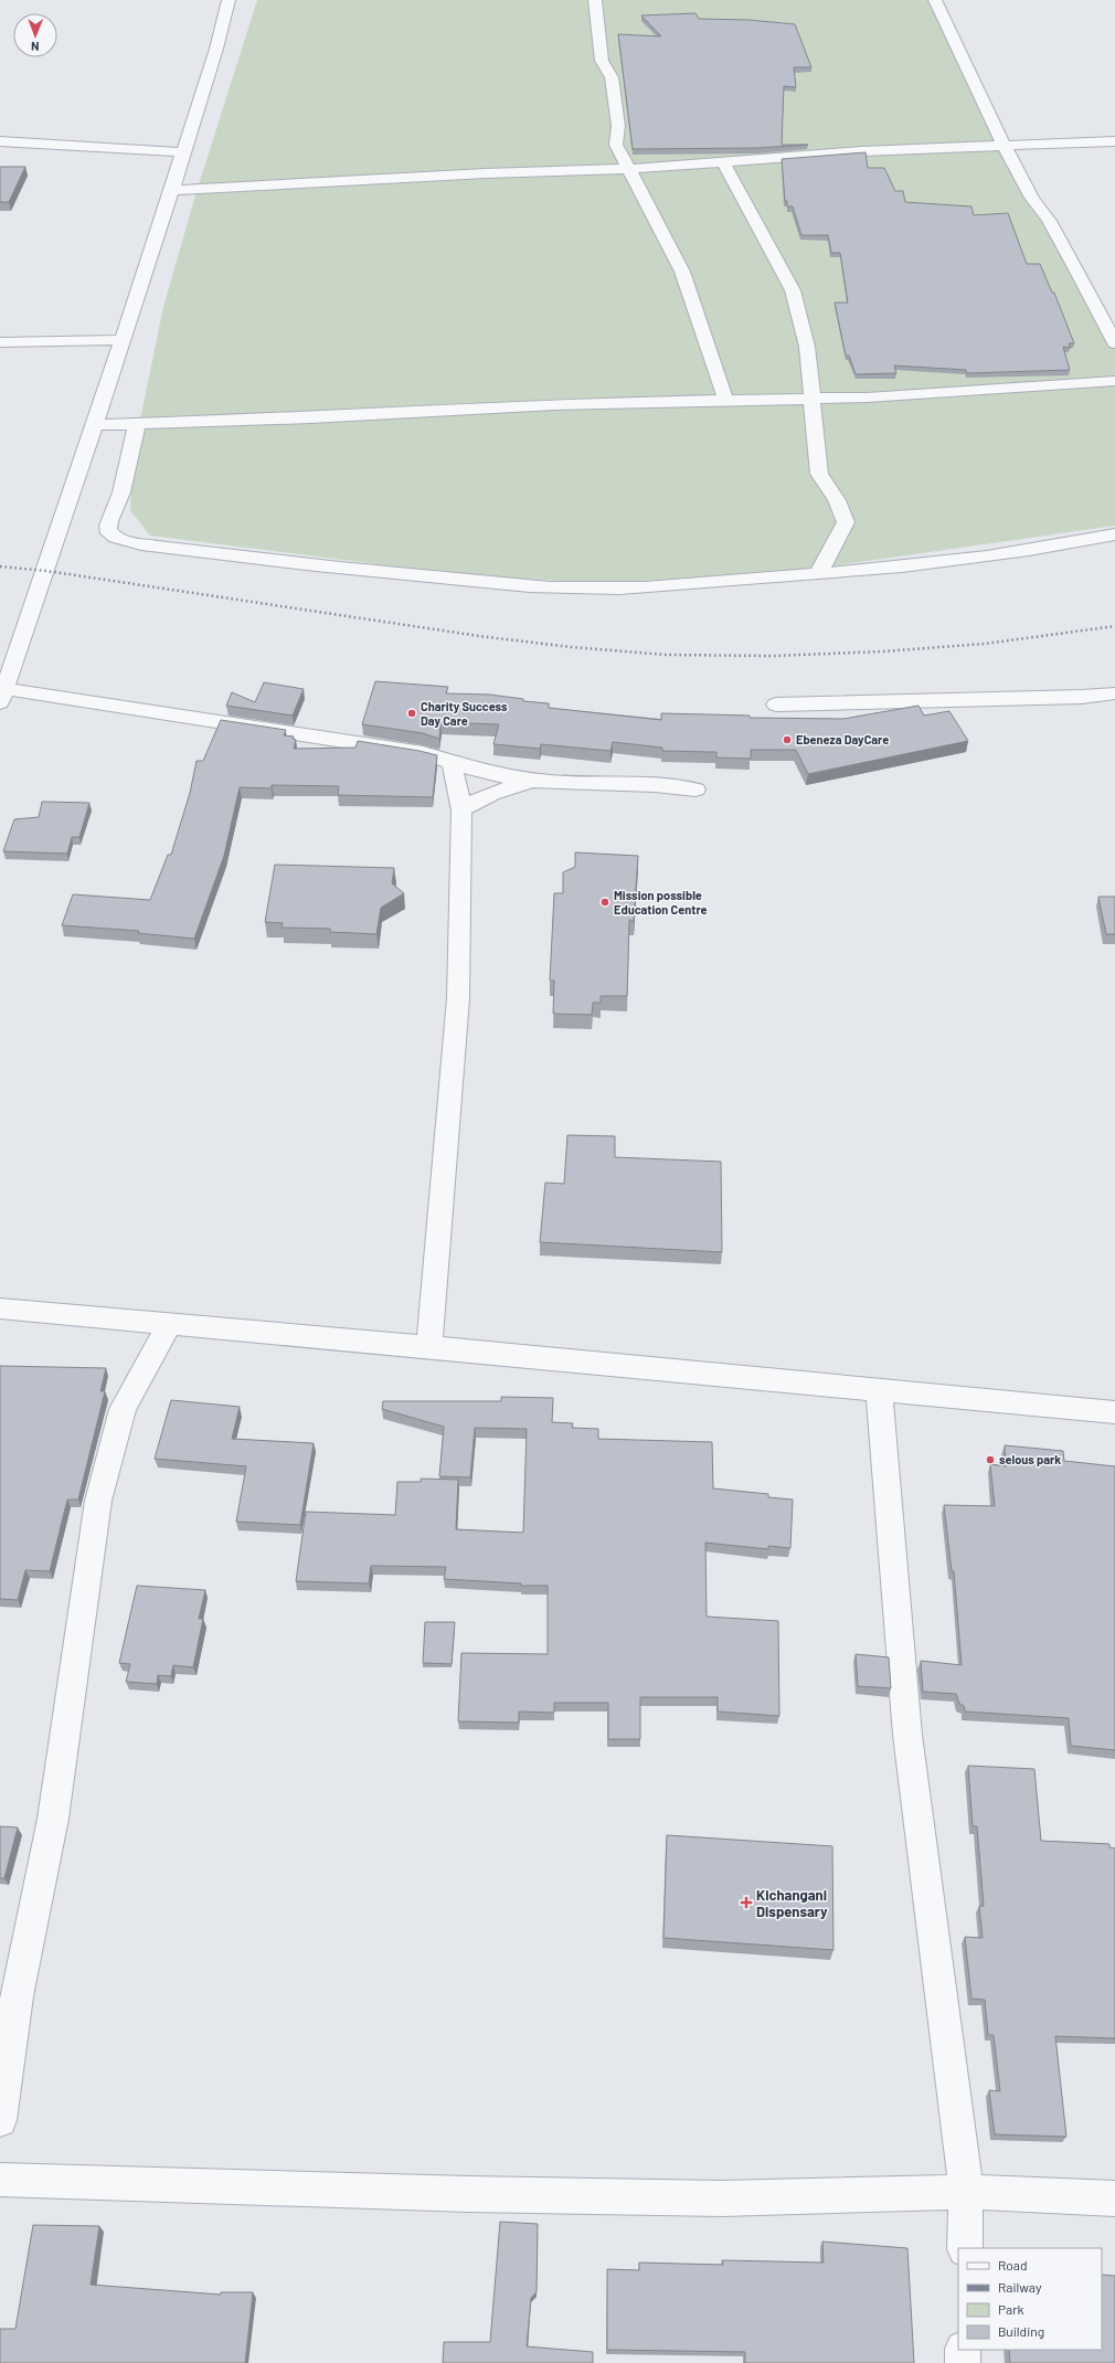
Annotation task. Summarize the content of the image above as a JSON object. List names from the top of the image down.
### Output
{
  "places": {
    "other": [
      "Charity Success Day Care",
      "Ebeneza DayCare",
      "Mission possible Education Centre",
      "selous park"
    ],
    "health": ["Kichangani Dispensary"]
  },
  "legend": [
    "Road",
    "Railway",
    "Park",
    "Building"
  ],
  "north": "bottom"
}
